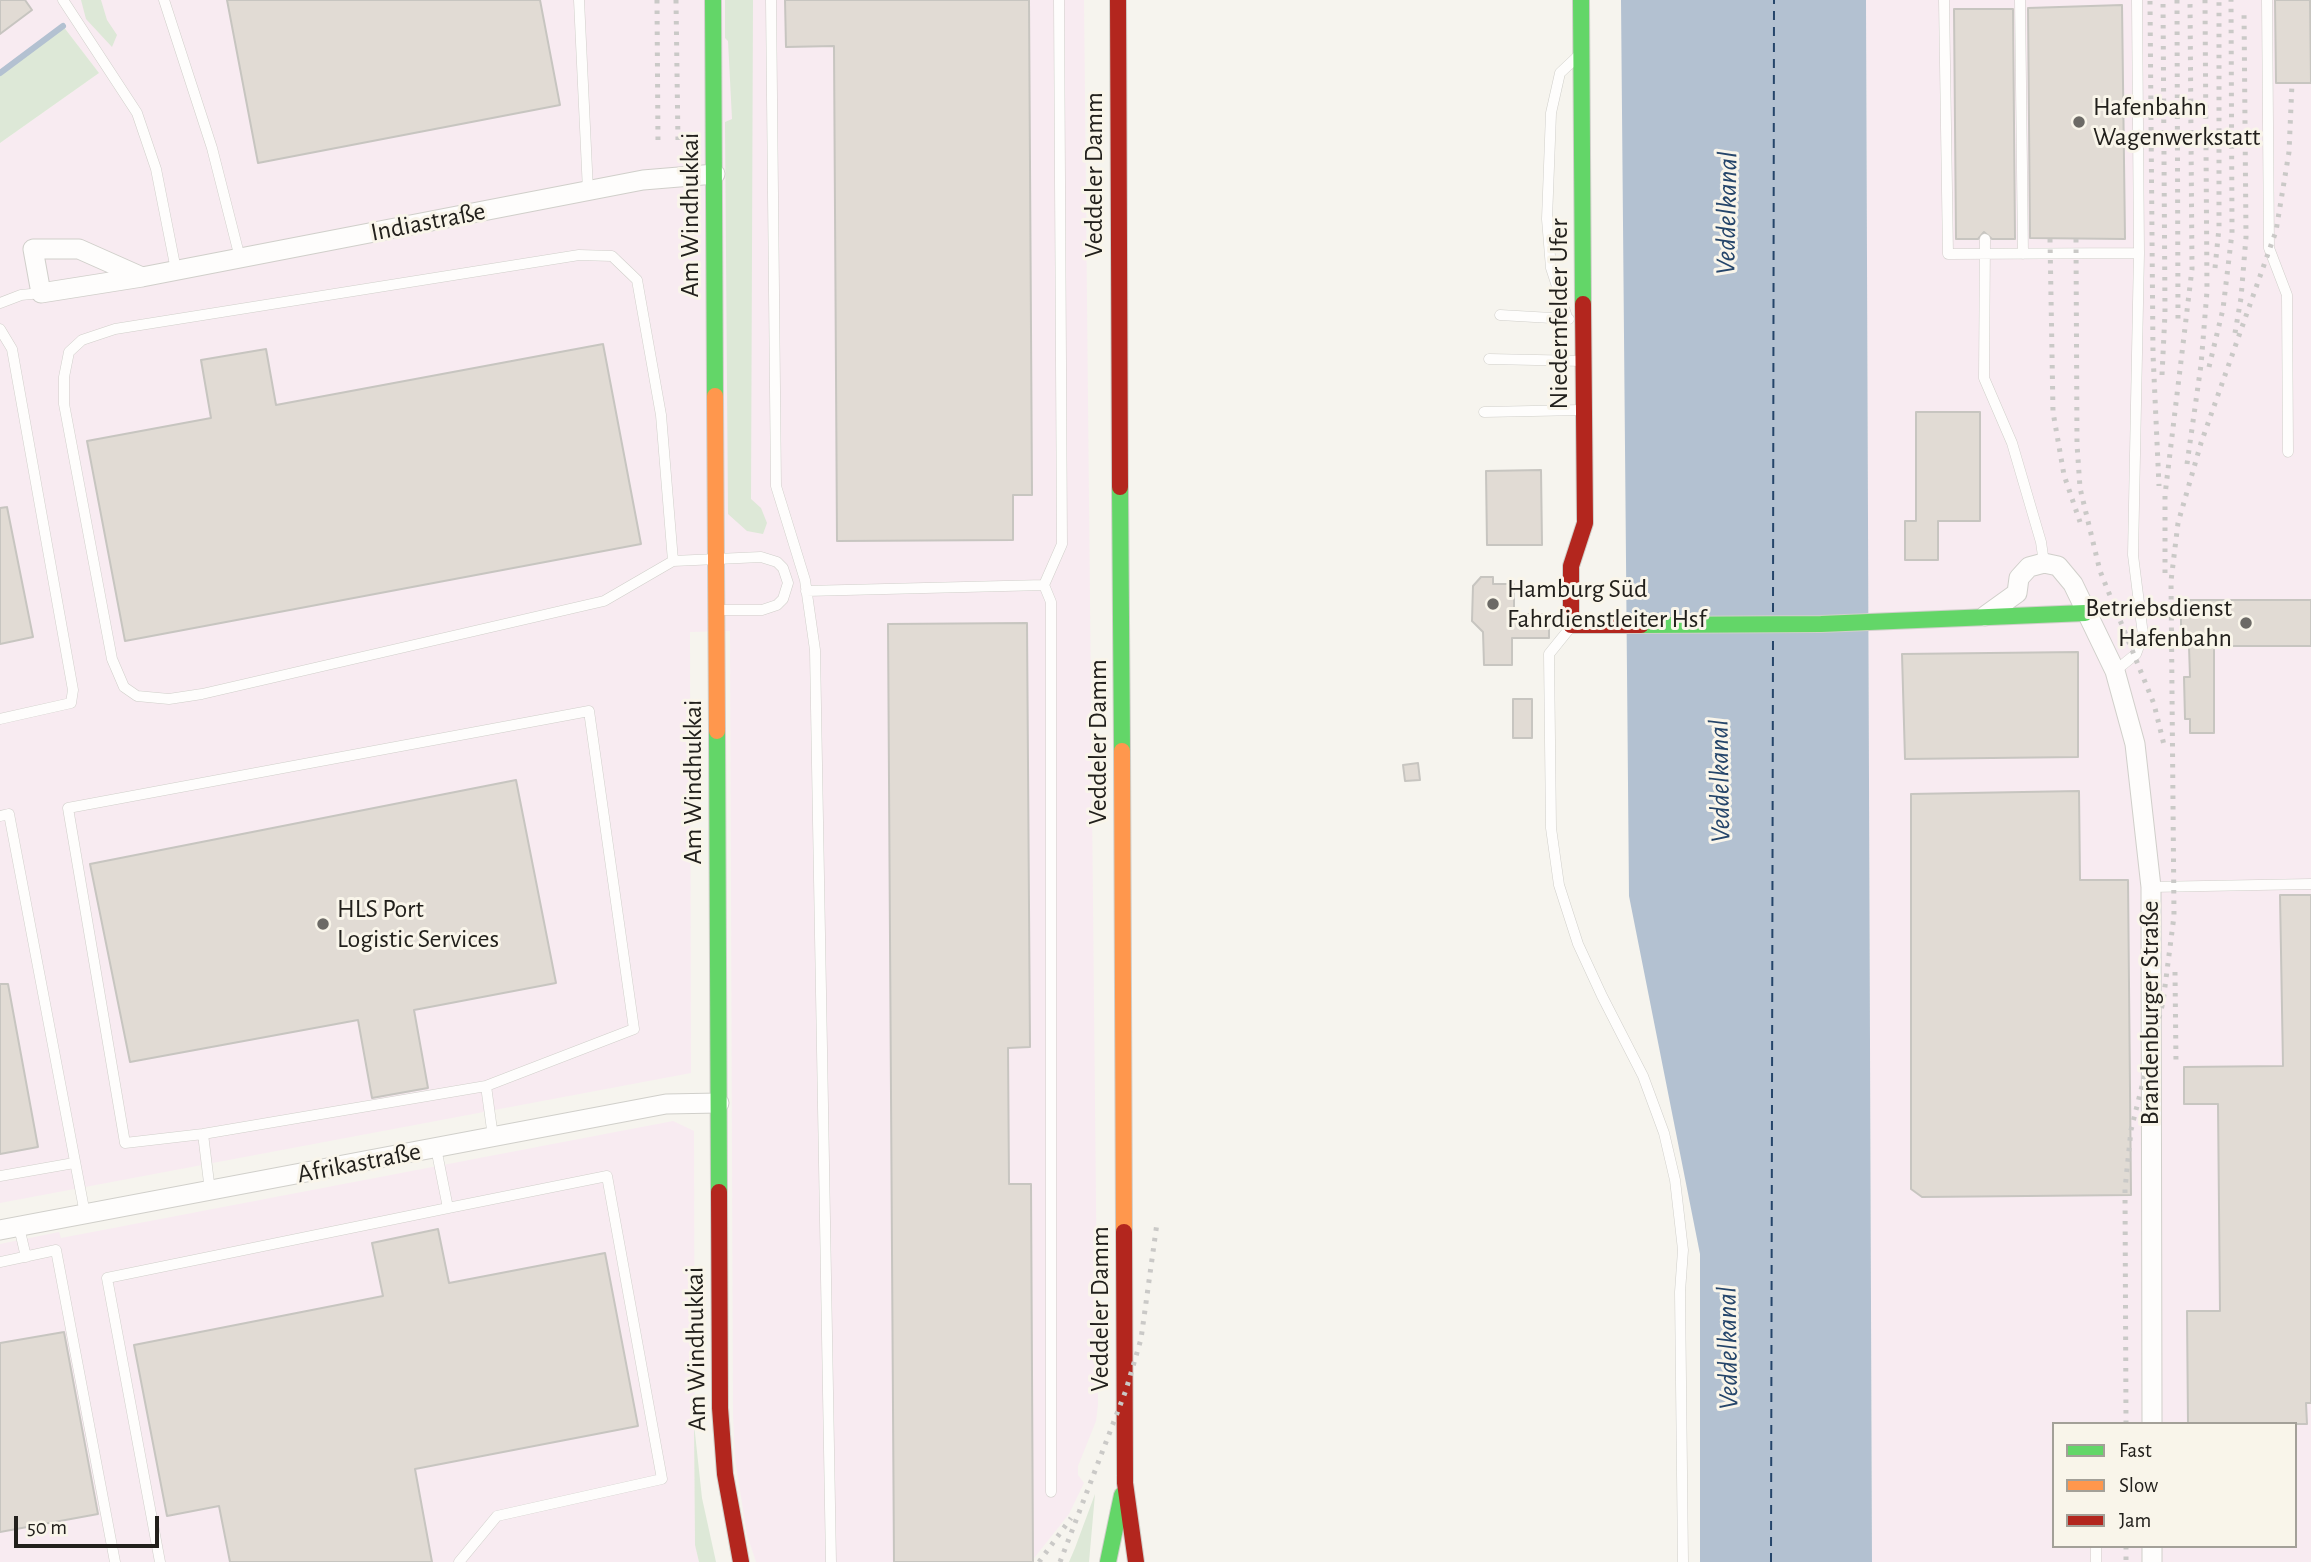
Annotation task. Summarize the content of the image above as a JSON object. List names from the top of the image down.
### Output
{
  "streets": {
    "street": [
      "Veddeler Damm",
      "Am Windhukkai",
      "Indiastraße",
      "Niedernfelder Ufer",
      "Brandenburger Straße",
      "Afrikastraße"
    ]
  },
  "crossings": [
    ["Am Windhukkai", "Indiastraße"],
    ["Am Windhukkai", "Afrikastraße"]
  ],
  "water": ["Veddelkanal"],
  "places": [
    "Hafenbahn Wagenwerkstatt",
    "Hamburg Süd Fahrdienstleiter Hsf",
    "Betriebsdienst Hafenbahn",
    "HLS Port Logistic Services"
  ],
  "legend": ["Fast", "Slow", "Jam"],
  "scale_bar": "50 m"
}
